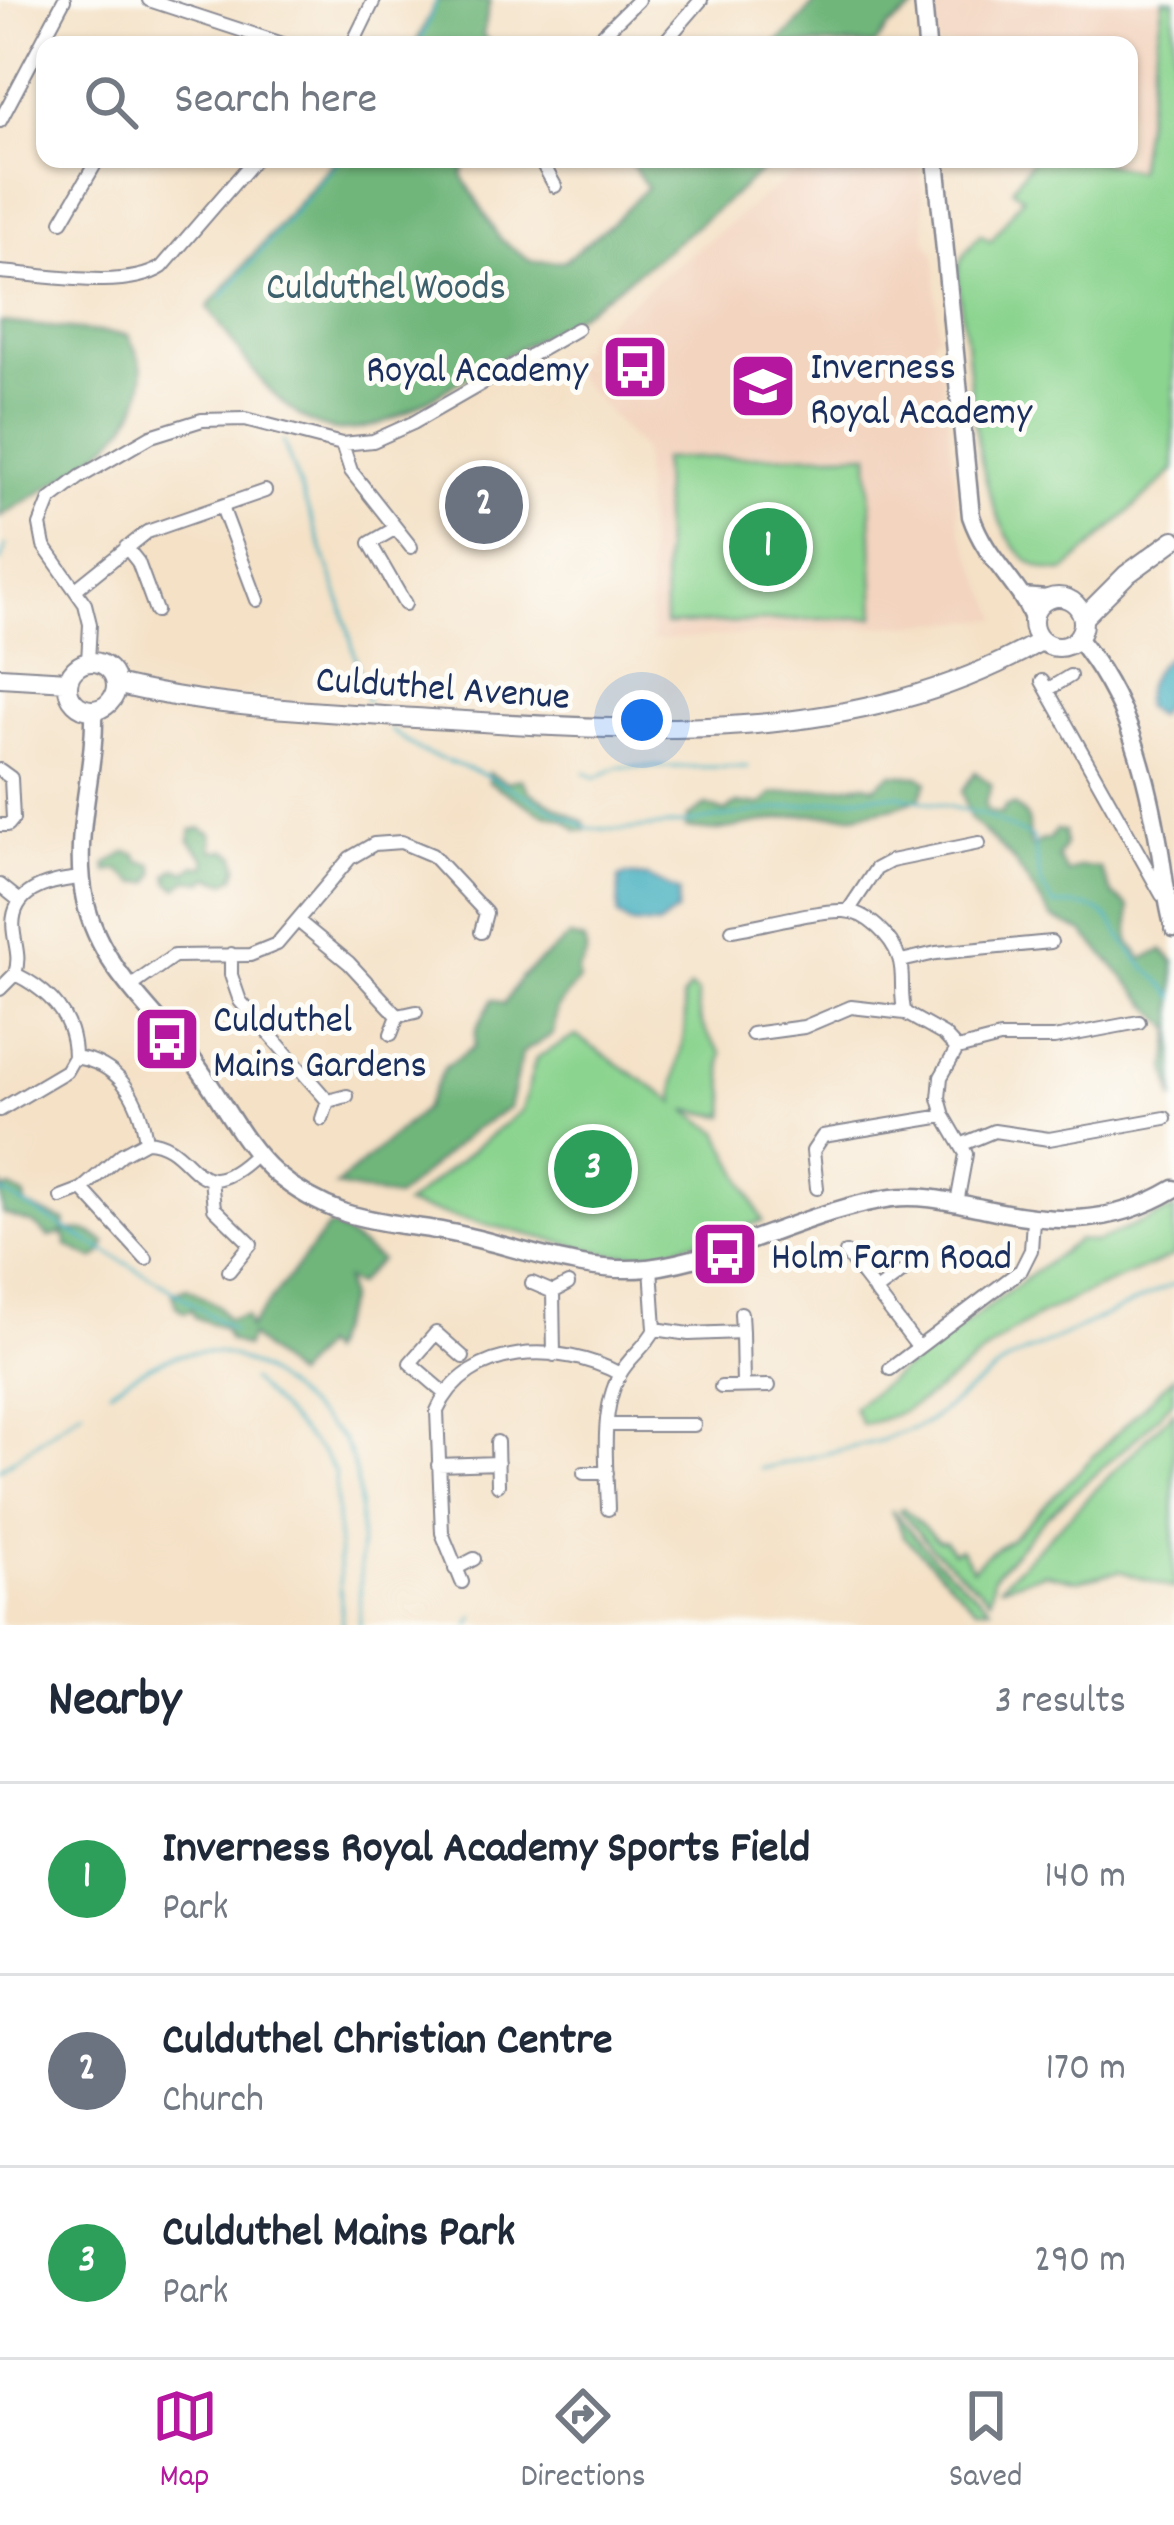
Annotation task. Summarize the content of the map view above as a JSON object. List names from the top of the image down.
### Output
{
  "streets": {
    "main road": ["Culduthel Avenue"]
  },
  "parks": ["Culduthel Woods"],
  "places": {
    "bus stop": ["Royal Academy", "Culduthel Mains Gardens", "Holm Farm Road"],
    "school or university": ["Inverness Royal Academy"]
  },
  "page": {
    "search": "Search here",
    "pins": ["2", "1", "3"],
    "heading": ["Nearby", "3 results"],
    "list": [
      {
        "mark": "1",
        "name": "Inverness Royal Academy Sports Field",
        "note": "Park",
        "value": "140 m"
      },
      {
        "mark": "2",
        "name": "Culduthel Christian Centre",
        "note": "Church",
        "value": "170 m"
      },
      {
        "mark": "3",
        "name": "Culduthel Mains Park",
        "note": "Park",
        "value": "290 m"
      }
    ],
    "nav": ["Map", "Directions", "Saved"]
  }
}
